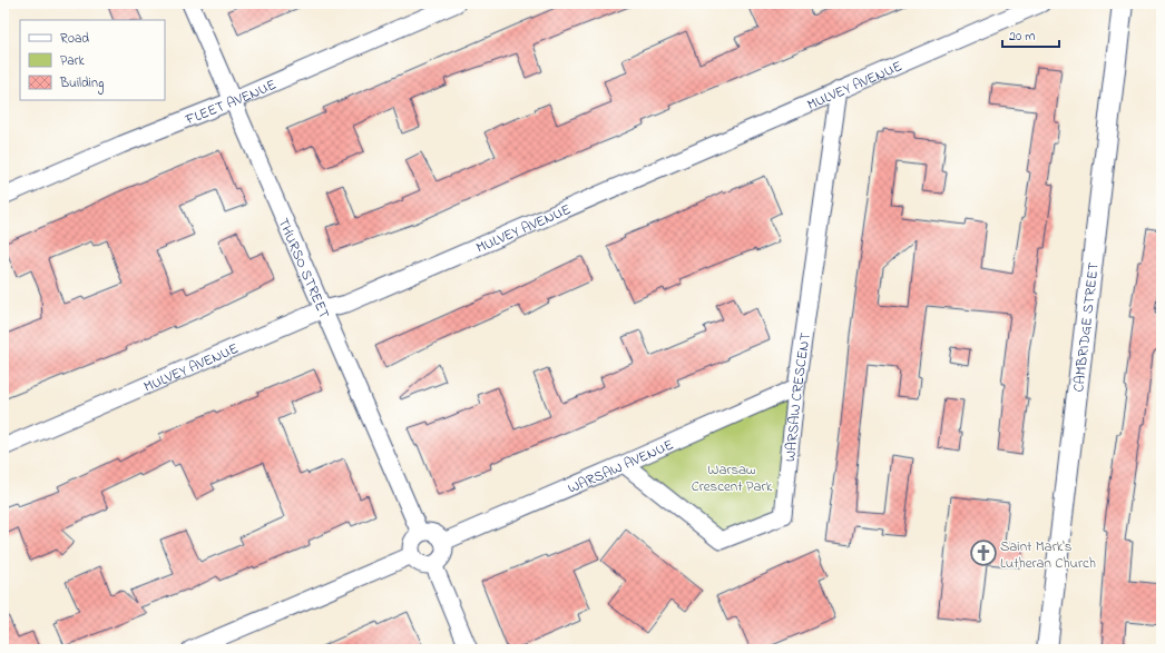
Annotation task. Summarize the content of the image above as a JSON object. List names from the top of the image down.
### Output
{
  "streets": {
    "street": [
      "MULVEY AVENUE",
      "FLEET AVENUE",
      "THURSO STREET",
      "CAMBRIDGE STREET",
      "WARSAW CRESCENT",
      "WARSAW AVENUE"
    ]
  },
  "crossings": [
    ["MULVEY AVENUE", "THURSO STREET"],
    ["MULVEY AVENUE", "WARSAW CRESCENT"],
    ["FLEET AVENUE", "THURSO STREET"],
    ["THURSO STREET", "WARSAW AVENUE"],
    ["WARSAW CRESCENT", "WARSAW AVENUE"]
  ],
  "parks": ["Warsaw Crescent Park"],
  "places": {
    "church": ["Saint Mark's Lutheran Church"]
  },
  "legend": ["Road", "Park", "Building"],
  "scale_bar": "20 m"
}
